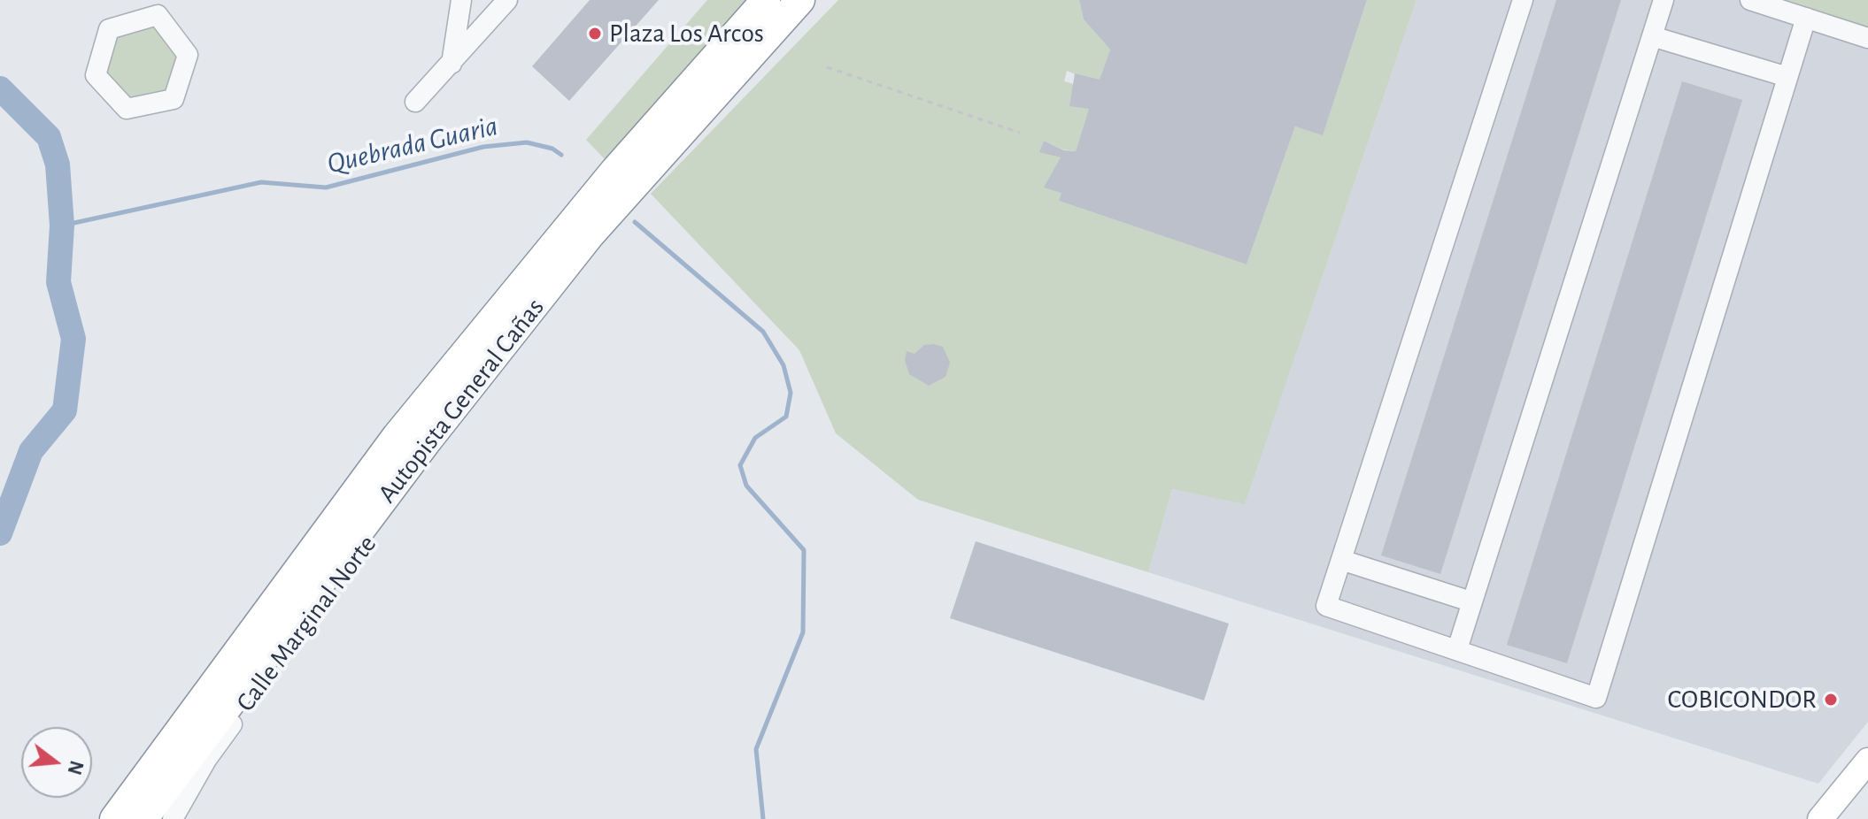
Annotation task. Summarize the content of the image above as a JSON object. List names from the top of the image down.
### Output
{
  "streets": {
    "highway": ["Autopista General Cañas"],
    "street": ["Calle Marginal Norte"]
  },
  "crossings": [
    ["Autopista General Cañas", "Calle Marginal Norte"]
  ],
  "water": ["Quebrada Guaria"],
  "places": ["Plaza Los Arcos", "COBICONDOR"],
  "north": "right"
}
